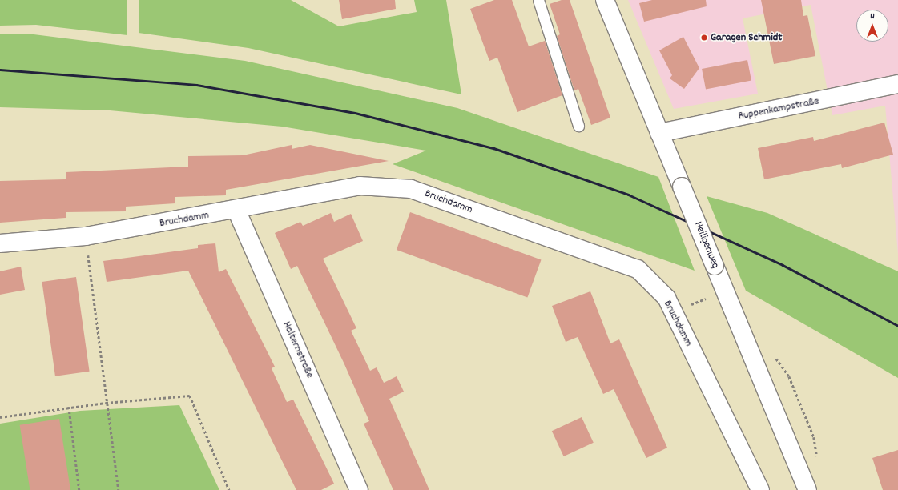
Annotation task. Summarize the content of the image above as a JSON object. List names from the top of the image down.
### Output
{
  "streets": {
    "street": [
      "Ruppenkampstraße",
      "Bruchdamm",
      "Heiligenweg",
      "Halternstraße"
    ]
  },
  "crossings": [
    ["Ruppenkampstraße", "Heiligenweg"],
    ["Bruchdamm", "Halternstraße"]
  ],
  "places": ["Garagen Schmidt"],
  "north": "top"
}
